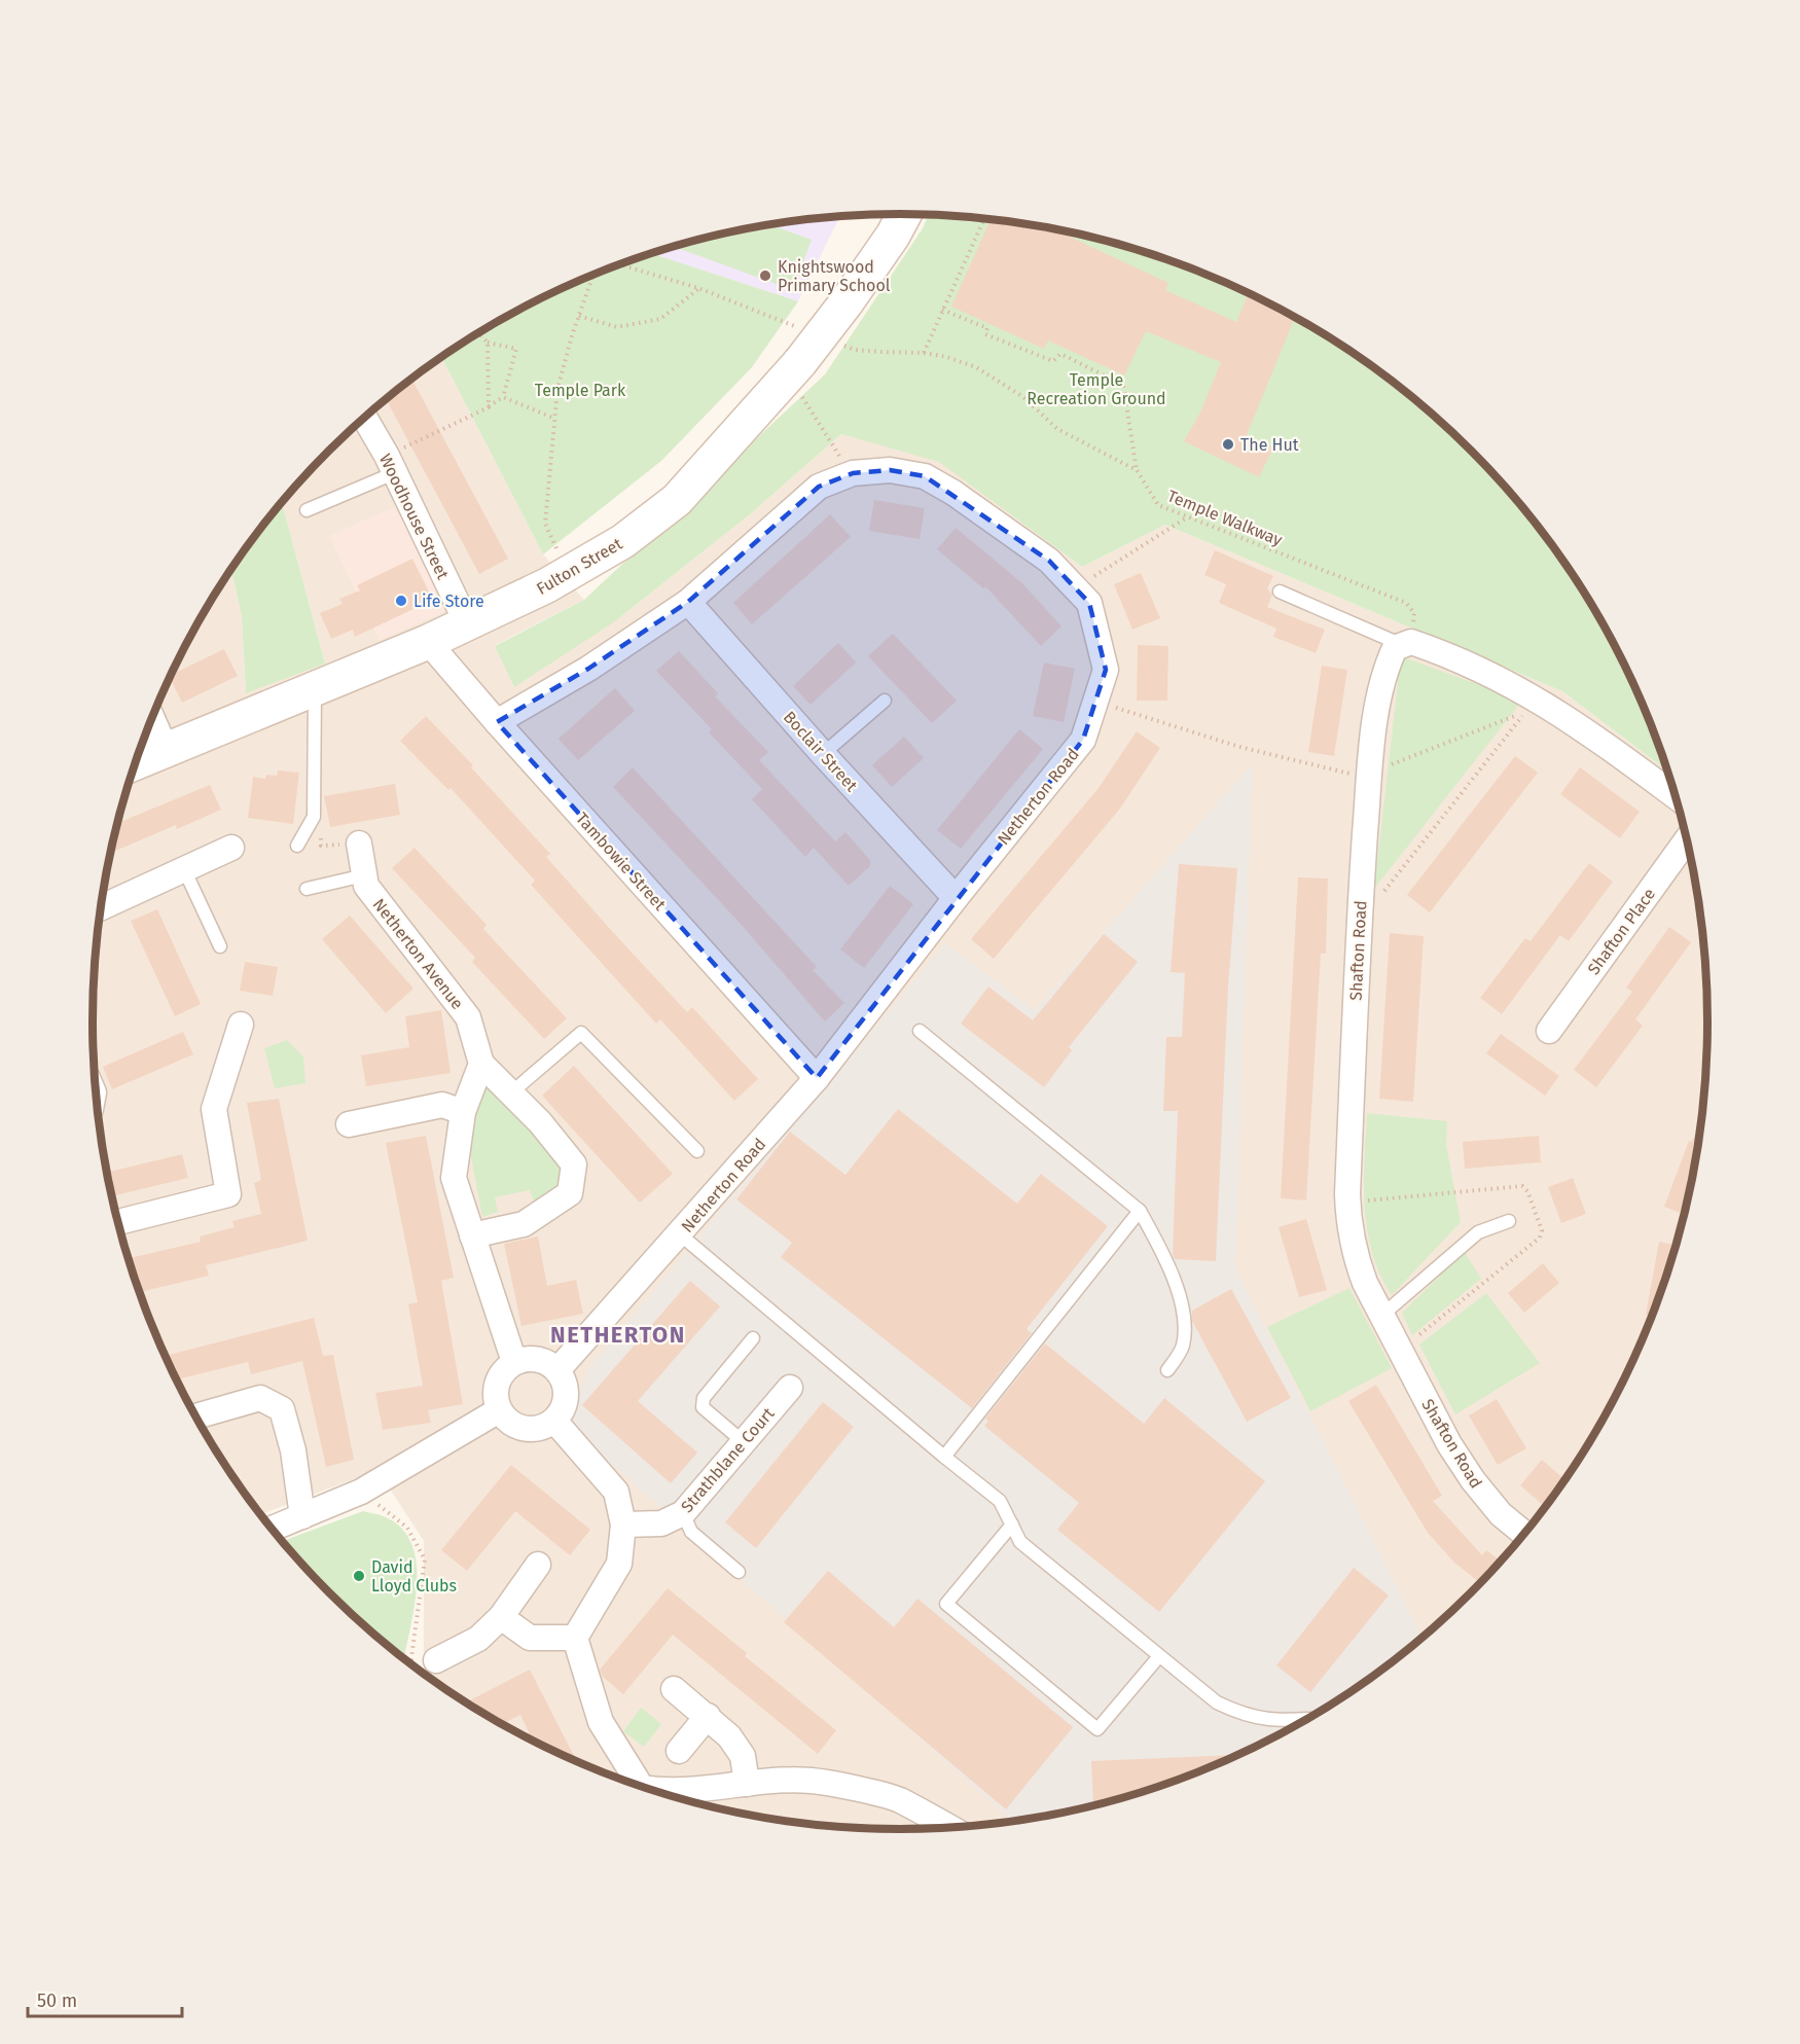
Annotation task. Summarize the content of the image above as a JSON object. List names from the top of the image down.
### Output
{
  "streets": {
    "street": [
      "Woodhouse Street",
      "Fulton Street",
      "Boclair Street",
      "Netherton Road",
      "Tambowie Street",
      "Shafton Place",
      "Shafton Road",
      "Netherton Avenue",
      "Strathblane Court"
    ],
    "path": ["Temple Walkway"]
  },
  "crossings": [
    ["Woodhouse Street", "Fulton Street"],
    ["Temple Walkway", "Shafton Road"],
    ["Fulton Street", "Tambowie Street"],
    ["Boclair Street", "Netherton Road"],
    ["Netherton Road", "Tambowie Street"]
  ],
  "districts": ["NETHERTON"],
  "parks": ["Temple Recreation Ground", "Temple Park"],
  "places": [
    "Knightswood Primary School",
    "The Hut",
    "Life Store",
    "David Lloyd Clubs"
  ],
  "scale_bar": "50 m"
}
